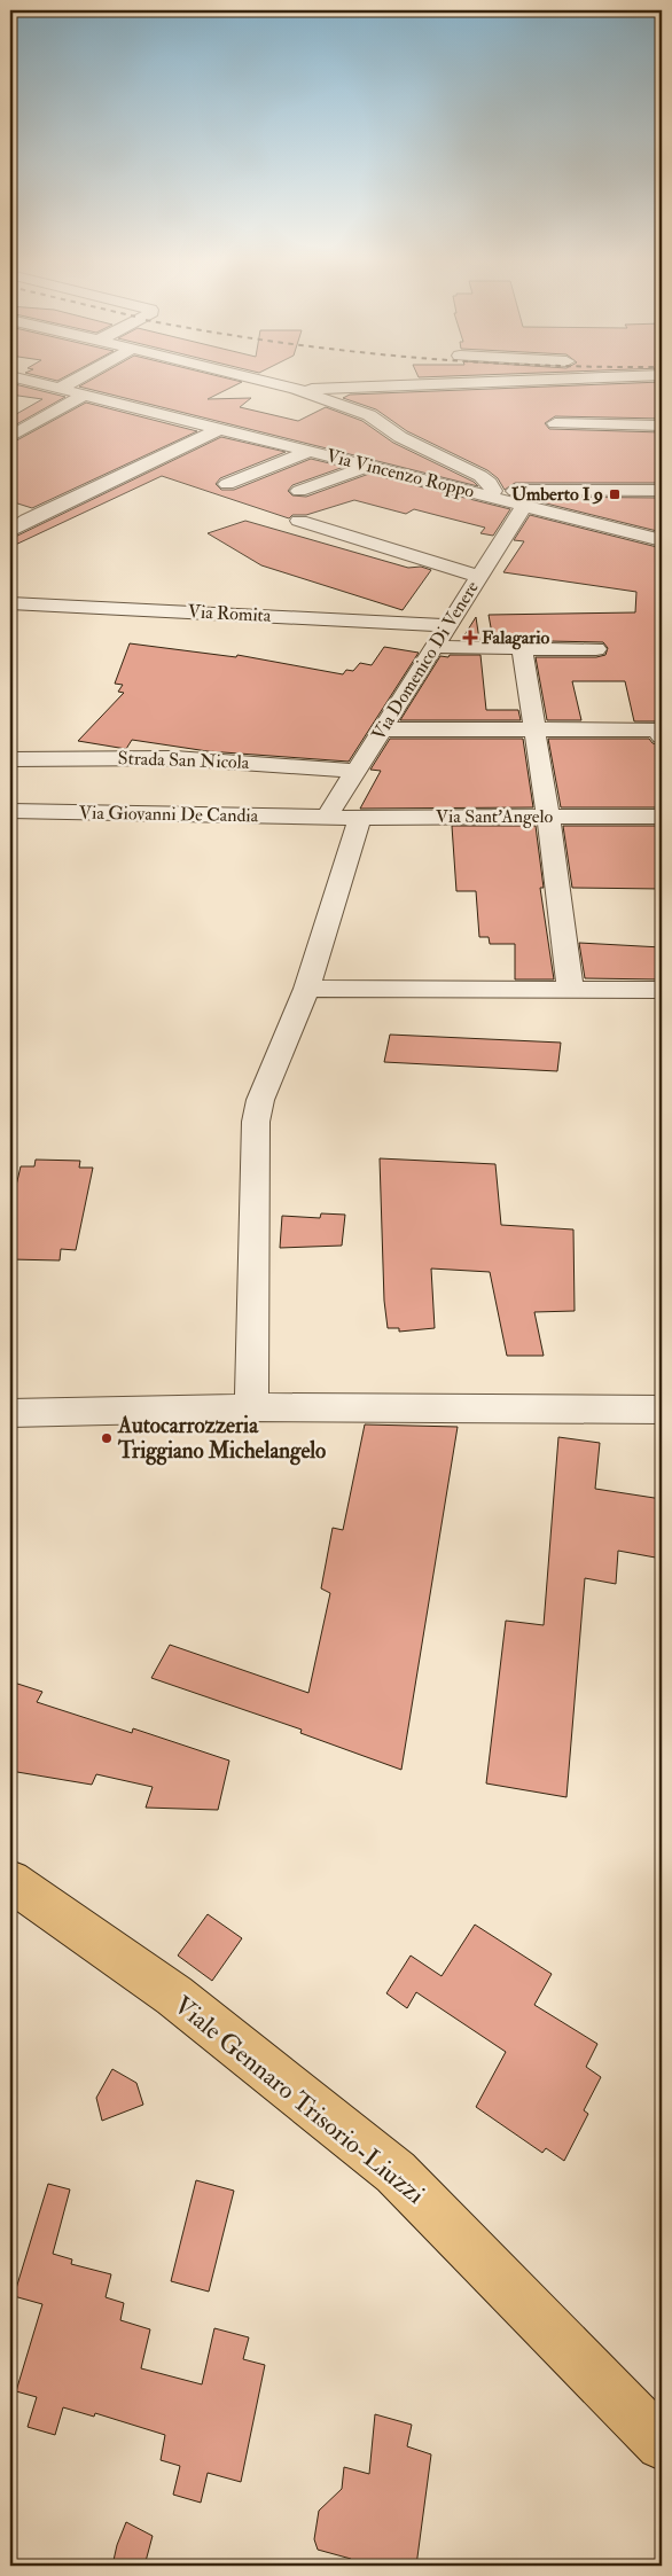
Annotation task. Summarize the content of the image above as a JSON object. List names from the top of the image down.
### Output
{
  "streets": {
    "main road": ["Viale Gennaro Trisorio-Liuzzi"],
    "street": [
      "Via Vincenzo Roppo",
      "Via Romita",
      "Via Domenico Di Venere",
      "Strada San Nicola",
      "Via Giovanni De Candia",
      "Via Sant'Angelo"
    ]
  },
  "crossings": [
    ["Via Vincenzo Roppo", "Via Domenico Di Venere"],
    ["Via Romita", "Via Domenico Di Venere"],
    ["Via Domenico Di Venere", "Strada San Nicola"],
    ["Via Domenico Di Venere", "Via Giovanni De Candia"],
    ["Via Domenico Di Venere", "Via Sant'Angelo"],
    ["Via Giovanni De Candia", "Via Sant'Angelo"]
  ],
  "places": {
    "transit": ["Umberto I 9"],
    "health": ["Falagario"],
    "other": ["Autocarrozzeria Triggiano Michelangelo"]
  }
}
